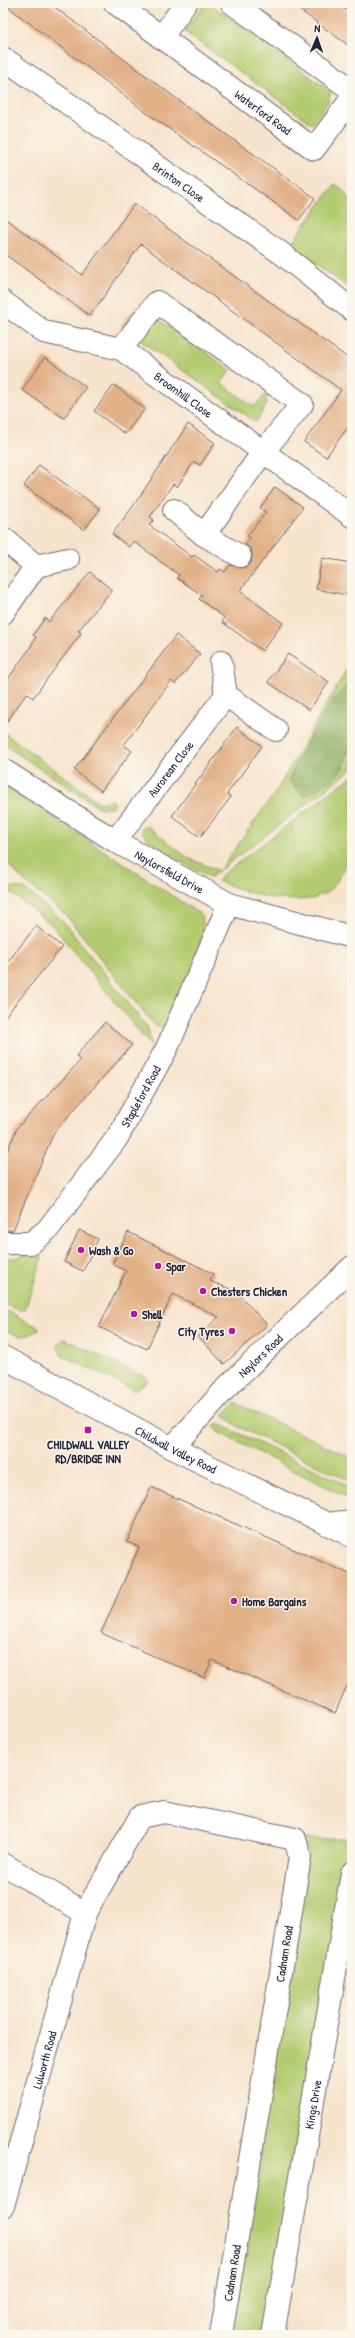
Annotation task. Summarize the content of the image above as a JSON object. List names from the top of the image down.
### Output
{
  "streets": {
    "street": [
      "Waterford Road",
      "Brinton Close",
      "Broomhill Close",
      "Aurorean Close",
      "Naylorsfield Drive",
      "Stapleford Road",
      "Naylors Road",
      "Childwall Valley Road",
      "Cadnam Road",
      "Lulworth Road",
      "Kings Drive"
    ]
  },
  "crossings": [
    ["Aurorean Close", "Naylorsfield Drive"],
    ["Naylorsfield Drive", "Stapleford Road"],
    ["Naylors Road", "Childwall Valley Road"],
    ["Cadnam Road", "Lulworth Road"]
  ],
  "places": {
    "other": [
      "Wash & Go",
      "Spar",
      "Chesters Chicken",
      "Shell",
      "City Tyres",
      "Home Bargains"
    ],
    "transit": ["CHILDWALL VALLEY RD/BRIDGE INN"]
  },
  "north": "top"
}
